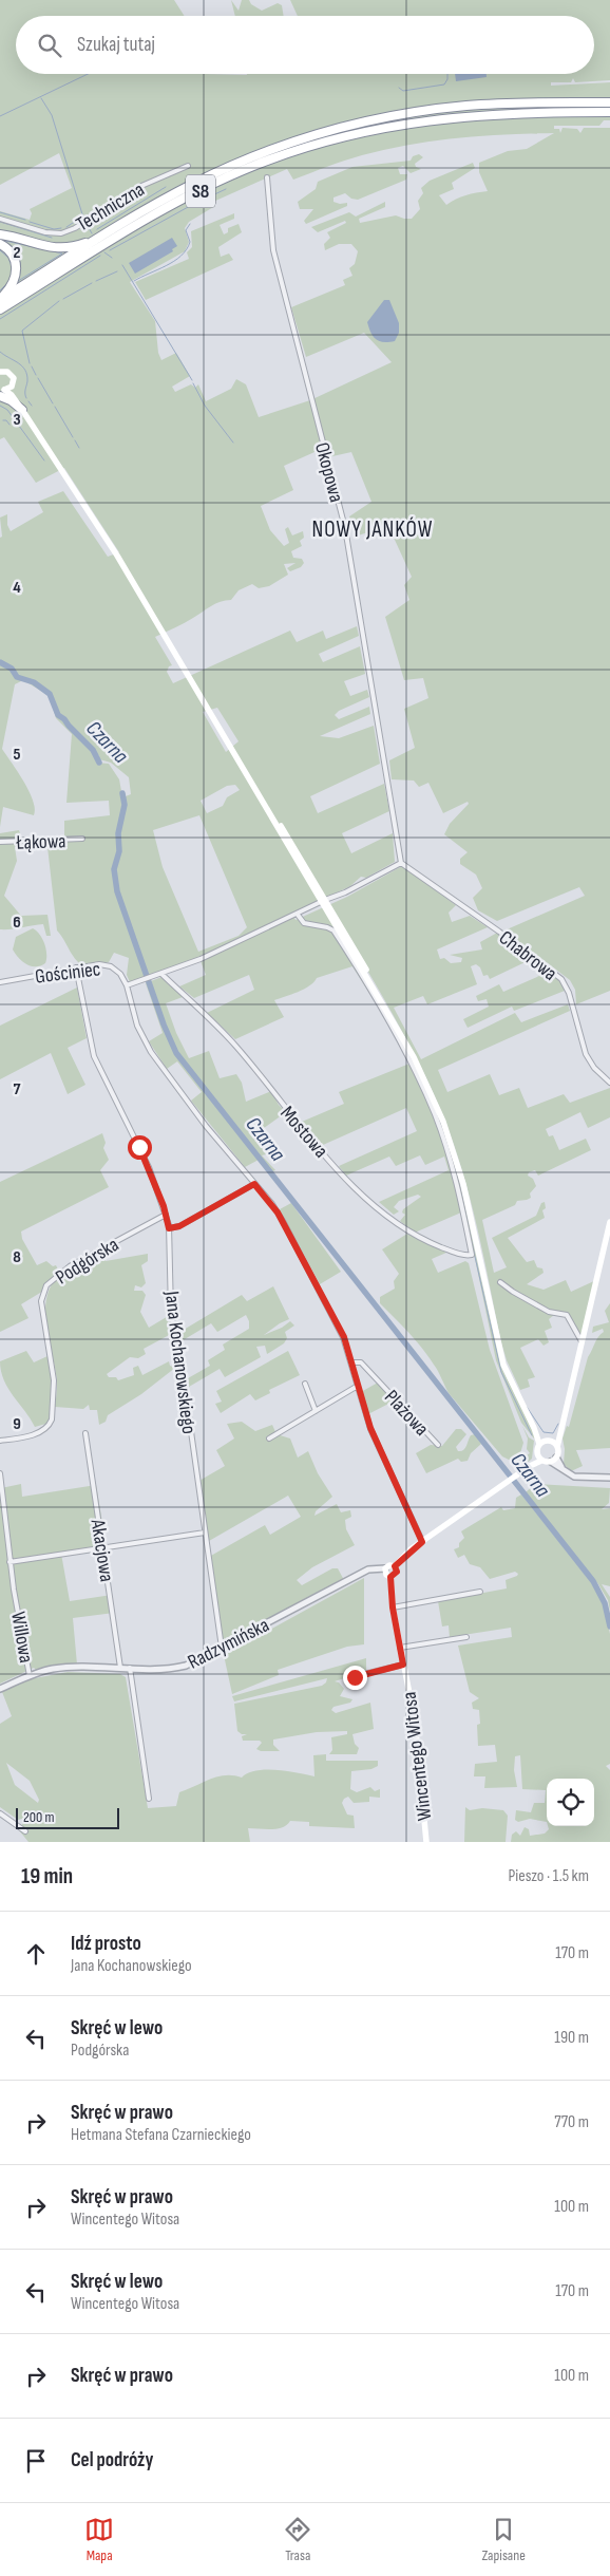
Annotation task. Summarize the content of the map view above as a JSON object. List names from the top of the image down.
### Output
{
  "streets": {
    "highway": ["S8"],
    "main road": ["Wincentego Witosa"],
    "street": [
      "Techniczna",
      "Okopowa",
      "Łąkowa",
      "Chabrowa",
      "Gościniec",
      "Mostowa",
      "Podgórska",
      "Jana Kochanowskiego",
      "Plażowa",
      "Akacjowa",
      "Willowa",
      "Radzymińska"
    ]
  },
  "crossings": [
    ["Okopowa", "Chabrowa"],
    ["Gościniec", "Jana Kochanowskiego"],
    ["Podgórska", "Jana Kochanowskiego"],
    ["Jana Kochanowskiego", "Radzymińska"],
    ["Akacjowa", "Radzymińska"],
    ["Willowa", "Radzymińska"],
    ["Radzymińska", "Wincentego Witosa"]
  ],
  "districts": ["NOWY JANKÓW"],
  "water": ["Czarna"],
  "scale_bar": "200 m",
  "page": {
    "search": "Szukaj tutaj",
    "scale": "200 m",
    "heading": ["19 min", "Pieszo · 1.5 km"],
    "list": [
      ["Idź prosto", "Jana Kochanowskiego", "170 m"],
      ["Skręć w lewo", "Podgórska", "190 m"],
      ["Skręć w prawo", "Hetmana Stefana Czarnieckiego", "770 m"],
      ["Skręć w prawo", "Wincentego Witosa", "100 m"],
      ["Skręć w lewo", "Wincentego Witosa", "170 m"],
      ["Skręć w prawo", "100 m"],
      "Cel podróży"
    ],
    "nav": ["Mapa", "Trasa", "Zapisane"]
  },
  "grid": {
    "rows": [
      "2",
      "3",
      "4",
      "5",
      "6",
      "7",
      "8",
      "9"
    ]
  }
}
